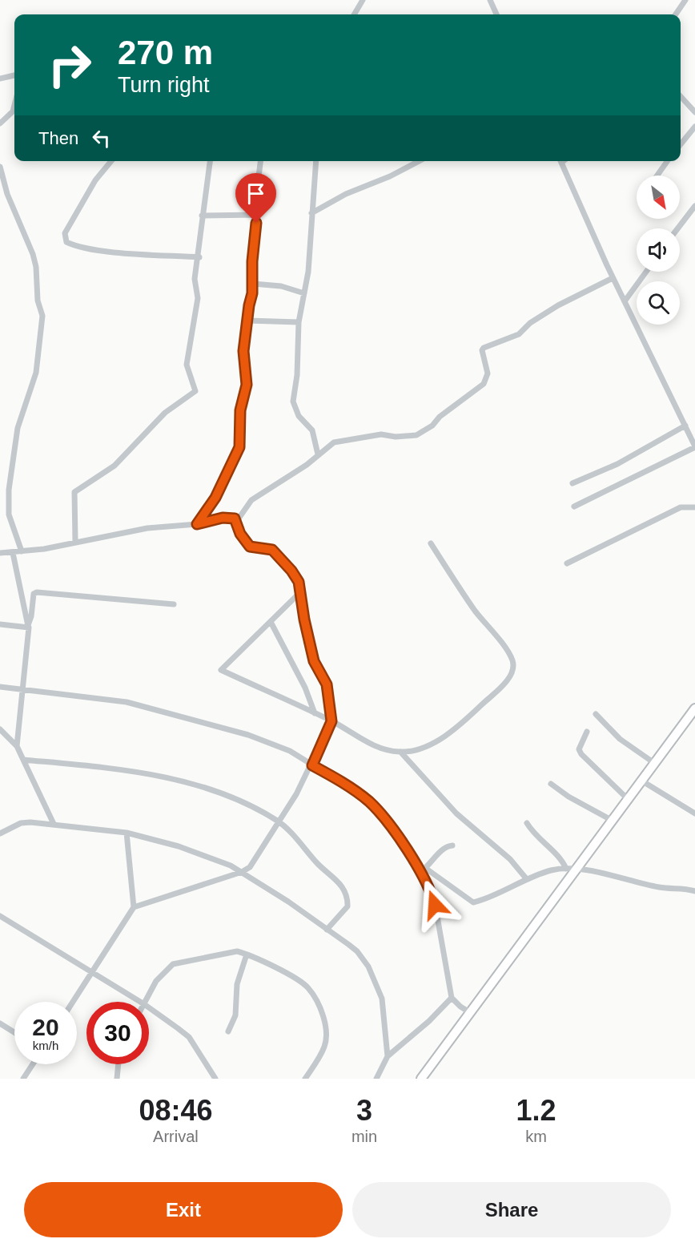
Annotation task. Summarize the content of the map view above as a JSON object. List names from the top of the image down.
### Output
{
  "north": "bottom right",
  "page": {
    "turn": ["270 m", "Turn right"],
    "then": "Then",
    "speed": "20 km/h",
    "limit": "30",
    "eta": [
      "08:46",
      "Arrival",
      "3",
      "min",
      "1.2",
      "km"
    ],
    "buttons": ["Exit", "Share"]
  }
}
